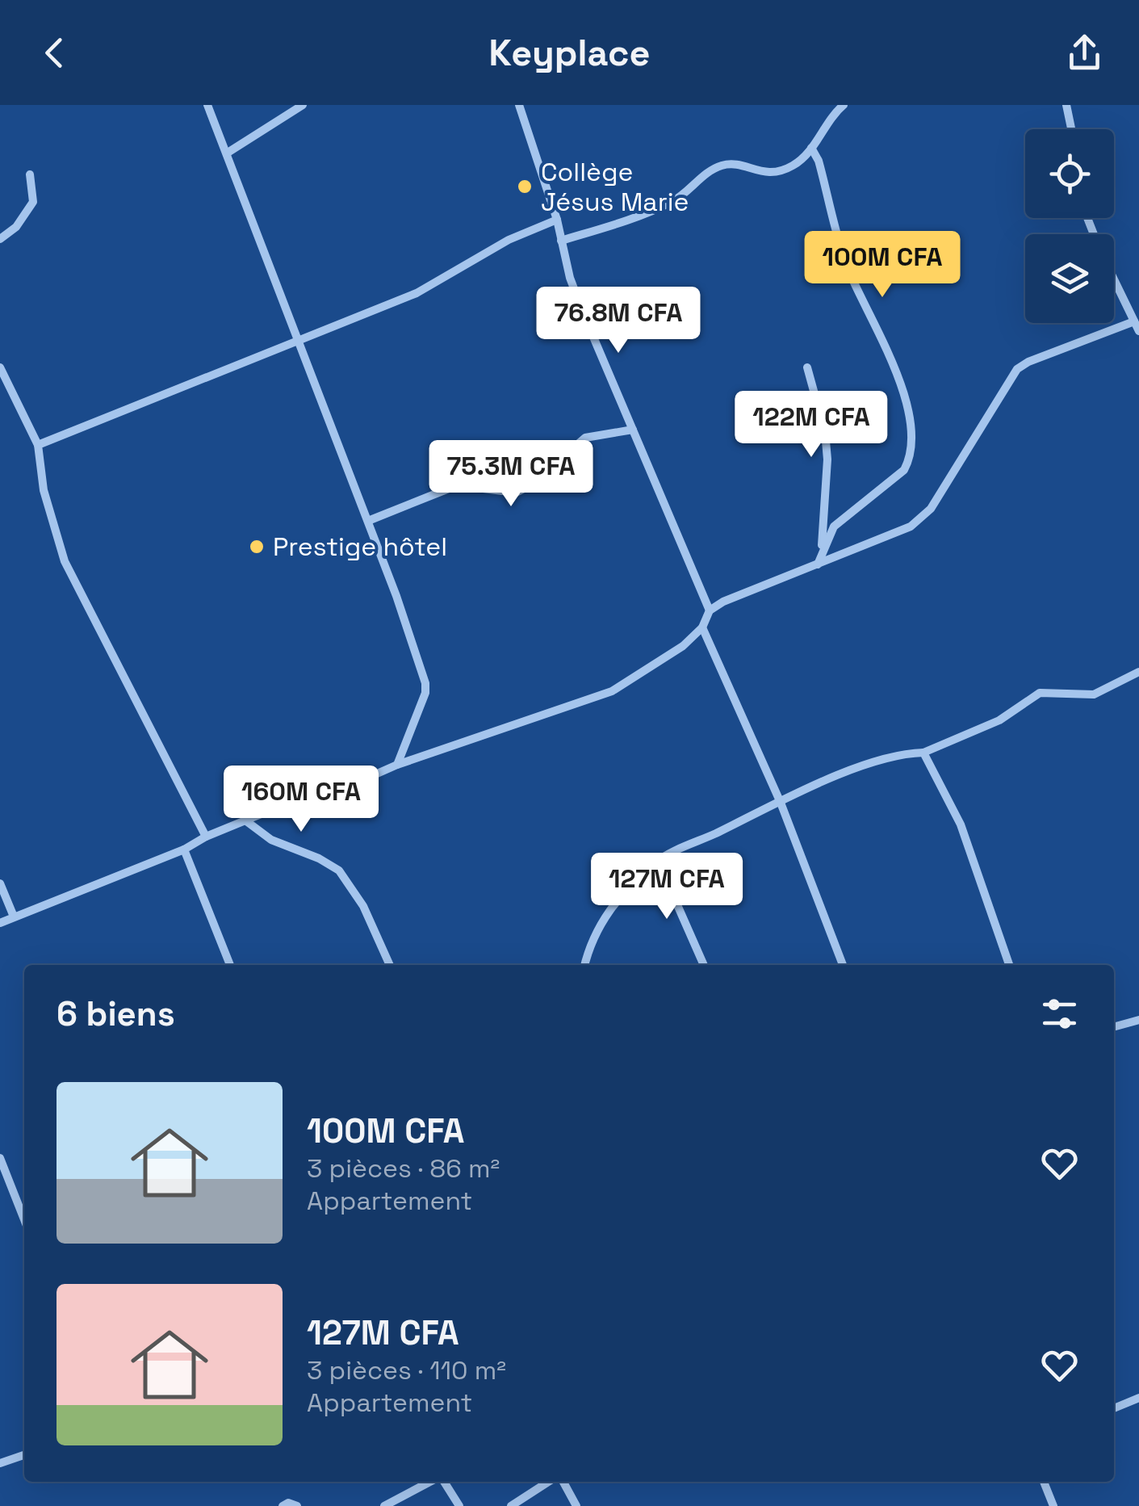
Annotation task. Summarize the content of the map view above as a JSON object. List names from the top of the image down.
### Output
{
  "places": ["Collège Jésus Marie", "Prestige hôtel"],
  "page": {
    "header": "Keyplace",
    "price": [
      "100M CFA",
      "76.8M CFA",
      "122M CFA",
      "75.3M CFA",
      "160M CFA",
      "127M CFA"
    ],
    "heading": "6 biens",
    "list": [
      {
        "name": "100M CFA",
        "note": "3 pièces · 86 m² · Appartement"
      },
      {
        "name": "127M CFA",
        "note": "3 pièces · 110 m² · Appartement"
      }
    ]
  }
}
